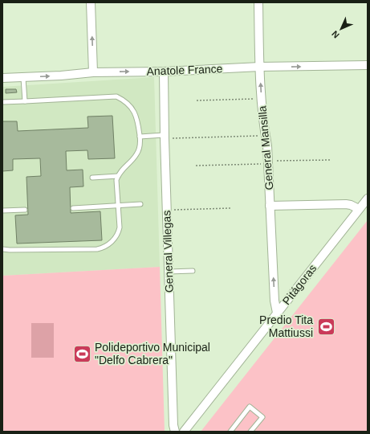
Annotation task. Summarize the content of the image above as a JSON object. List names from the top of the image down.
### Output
{
  "streets": {
    "street": [
      "Anatole France",
      "General Mansilla",
      "General Villegas",
      "Pitágoras"
    ]
  },
  "crossings": [
    ["Anatole France", "General Mansilla"],
    ["Anatole France", "General Villegas"],
    ["General Mansilla", "Pitágoras"]
  ],
  "one_way": ["Anatole France", "General Mansilla"],
  "places": {
    "sports": ["Predio Tita Mattiussi", "Polideportivo Municipal \"Delfo Cabrera\""]
  },
  "north": "bottom left"
}
